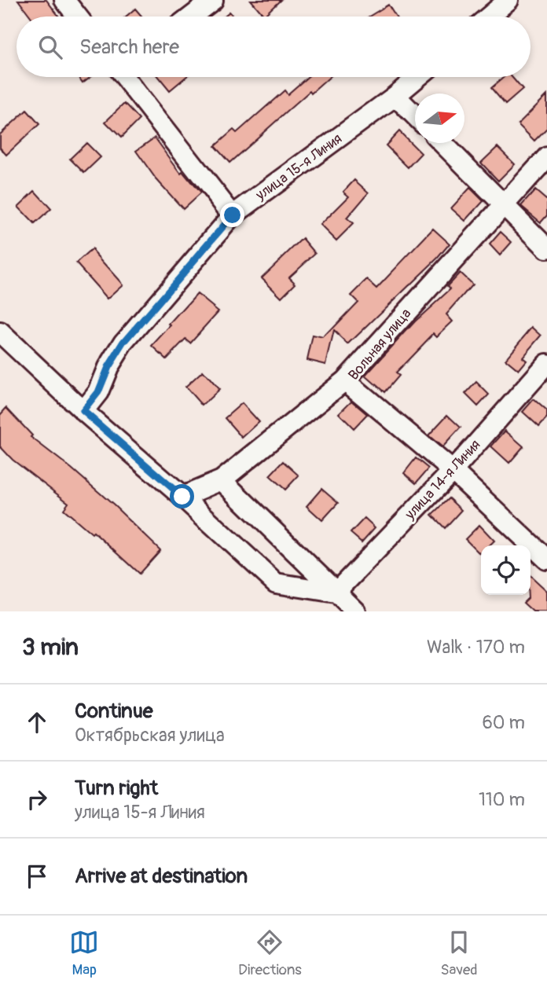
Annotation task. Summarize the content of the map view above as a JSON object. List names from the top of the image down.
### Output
{
  "streets": {
    "street": ["улица 15-я Линия", "Вольная улица", "улица 14-я Линия"]
  },
  "crossings": [
    ["Вольная улица", "улица 14-я Линия"]
  ],
  "north": "right",
  "page": {
    "search": "Search here",
    "heading": ["3 min", "Walk · 170 m"],
    "list": [
      ["Continue", "Октябрьская улица", "60 m"],
      ["Turn right", "улица 15-я Линия", "110 m"],
      "Arrive at destination"
    ],
    "nav": ["Map", "Directions", "Saved"]
  }
}
